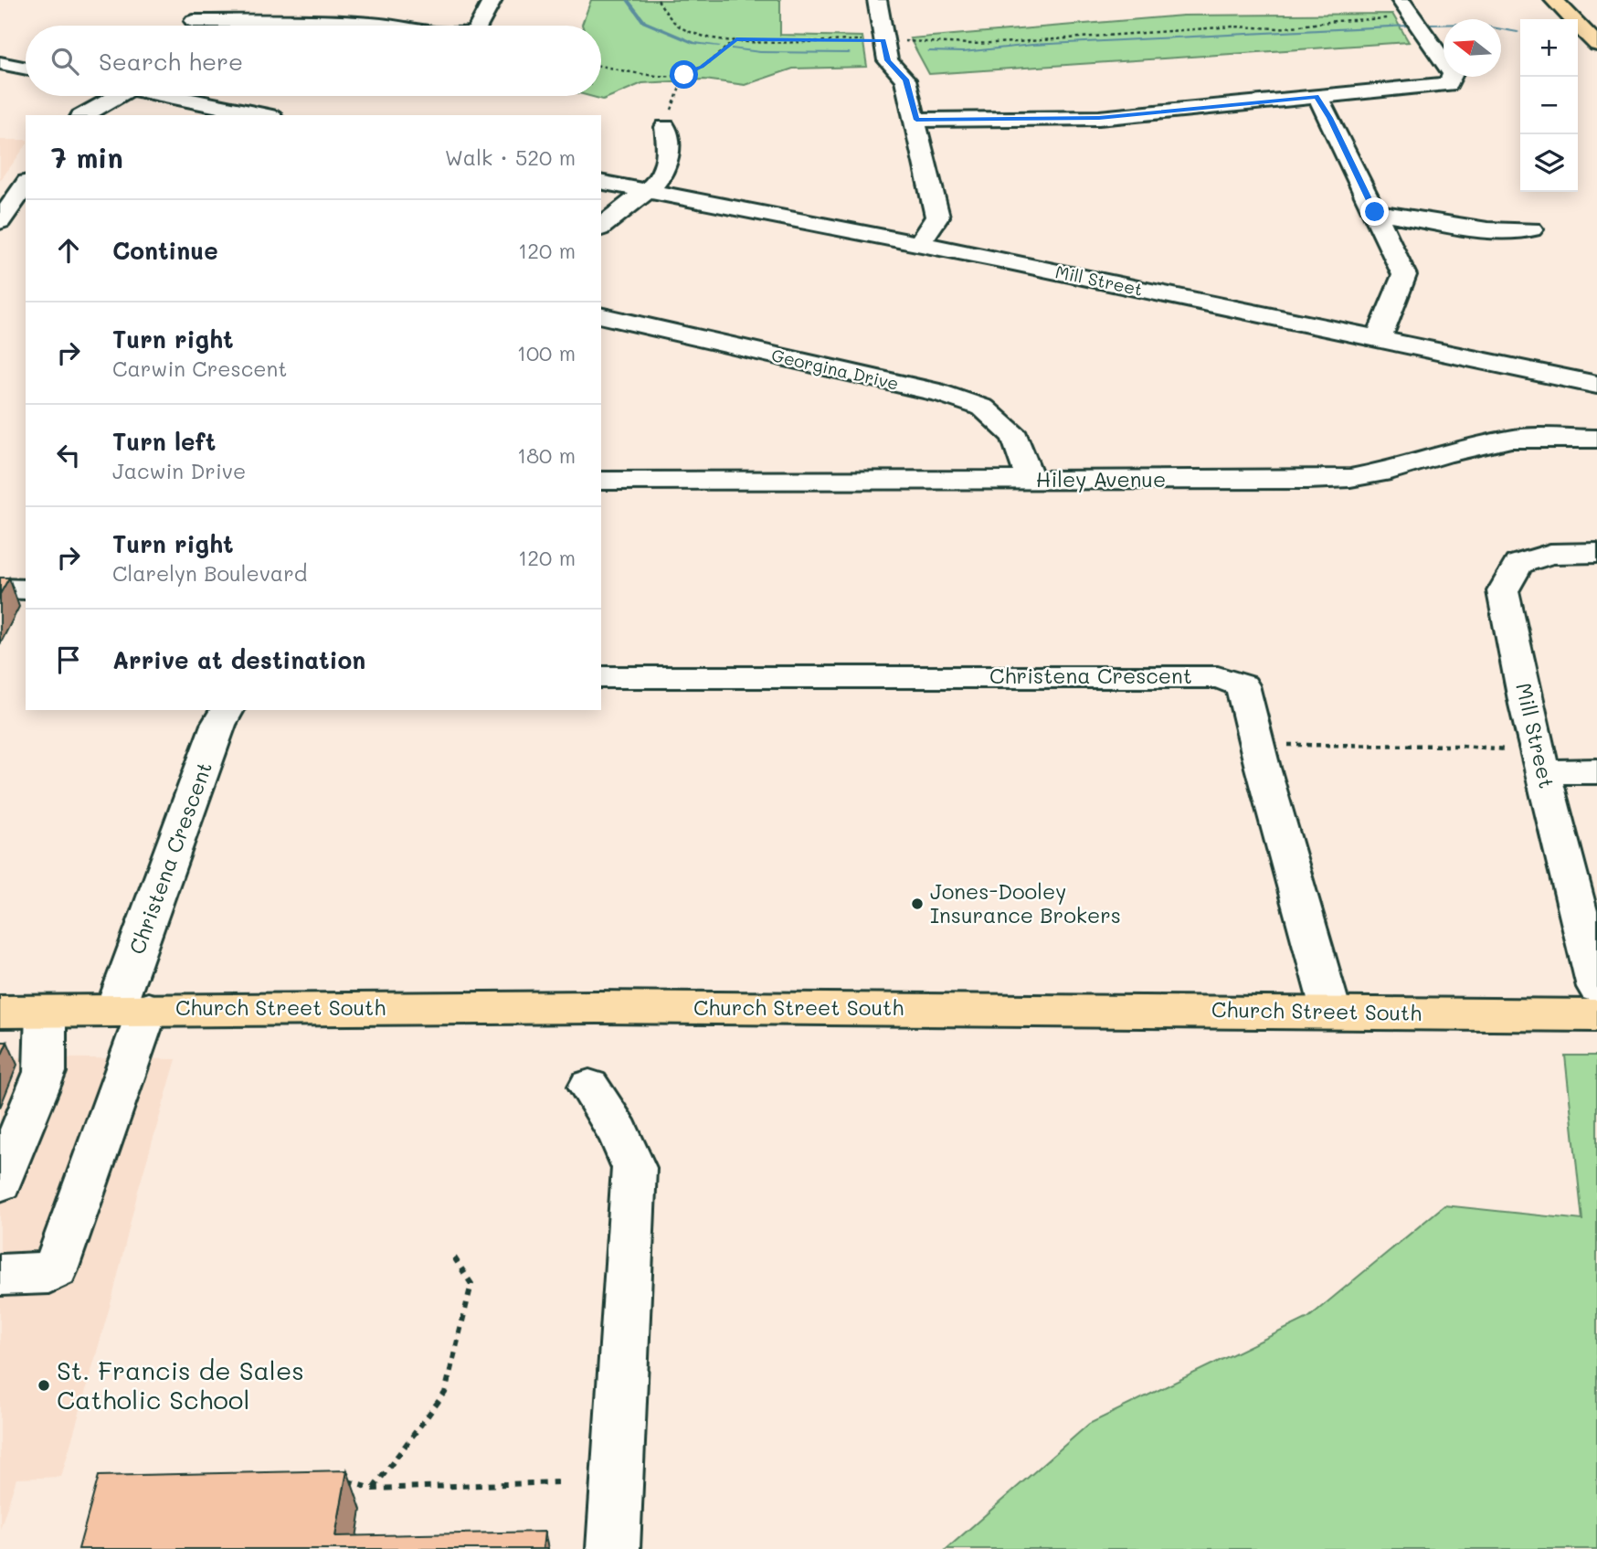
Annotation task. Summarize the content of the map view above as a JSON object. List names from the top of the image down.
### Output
{
  "streets": {
    "main road": ["Church Street South"],
    "street": [
      "Mill Street",
      "Georgina Drive",
      "Hiley Avenue",
      "Christena Crescent"
    ]
  },
  "crossings": [
    ["Georgina Drive", "Hiley Avenue"],
    ["Christena Crescent", "Church Street South"]
  ],
  "places": ["Jones-Dooley Insurance Brokers", "St. Francis de Sales Catholic School"],
  "north": "left",
  "page": {
    "map_buttons": ["+", "−"],
    "search": "Search here",
    "heading": ["7 min", "Walk · 520 m"],
    "list": [
      ["Continue", "120 m"],
      ["Turn right", "Carwin Crescent", "100 m"],
      ["Turn left", "Jacwin Drive", "180 m"],
      ["Turn right", "Clarelyn Boulevard", "120 m"],
      "Arrive at destination"
    ]
  }
}
